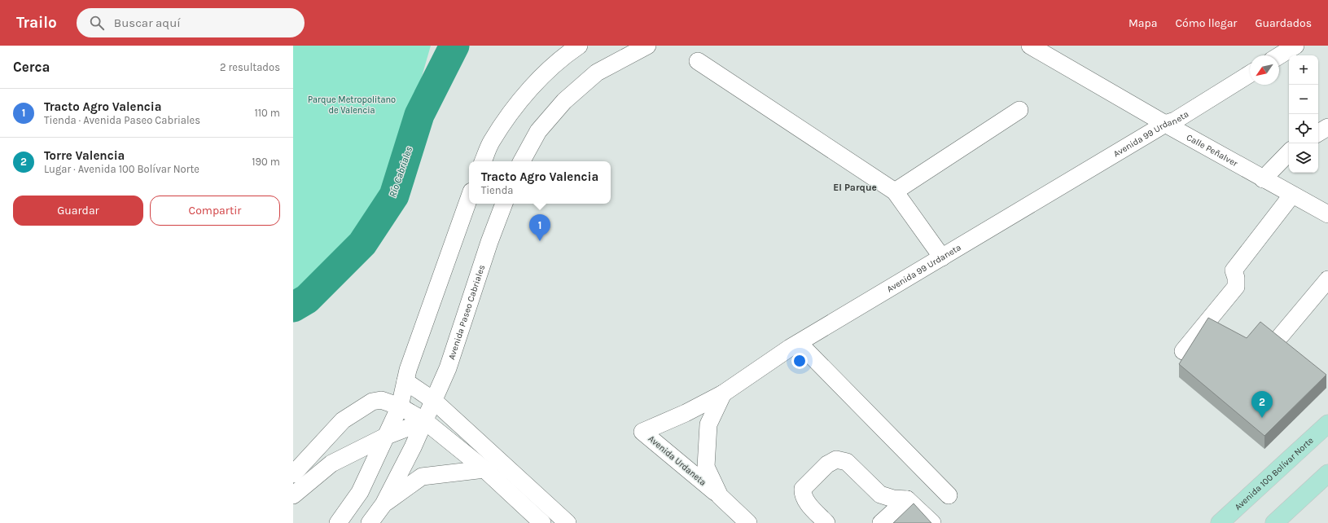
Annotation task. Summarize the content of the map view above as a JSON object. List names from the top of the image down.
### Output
{
  "streets": {
    "main road": ["Avenida 100 Bolívar Norte"],
    "street": [
      "Avenida 99 Urdaneta",
      "Calle Peñalver",
      "Avenida Paseo Cabriales",
      "Avenida Urdaneta"
    ]
  },
  "crossings": [
    ["Avenida 99 Urdaneta", "Calle Peñalver"],
    ["Avenida 99 Urdaneta", "Avenida Urdaneta"]
  ],
  "districts": ["El Parque"],
  "water": ["Río Cabriales"],
  "parks": ["Parque Metropolitano de Valencia"],
  "north": "bottom left",
  "page": {
    "header": "Trailo",
    "search": "Buscar aquí",
    "nav": ["Mapa", "Cómo llegar", "Guardados"],
    "heading": ["Cerca", "2 resultados"],
    "map_buttons": ["+", "−"],
    "list": [
      {
        "mark": "1",
        "name": "Tracto Agro Valencia",
        "note": "Tienda · Avenida Paseo Cabriales",
        "value": "110 m"
      },
      {
        "mark": "2",
        "name": "Torre Valencia",
        "note": "Lugar · Avenida 100 Bolívar Norte",
        "value": "190 m"
      }
    ],
    "popup": ["Tracto Agro Valencia", "Tienda"],
    "buttons": ["Guardar", "Compartir"],
    "pins": ["1", "2"]
  }
}
